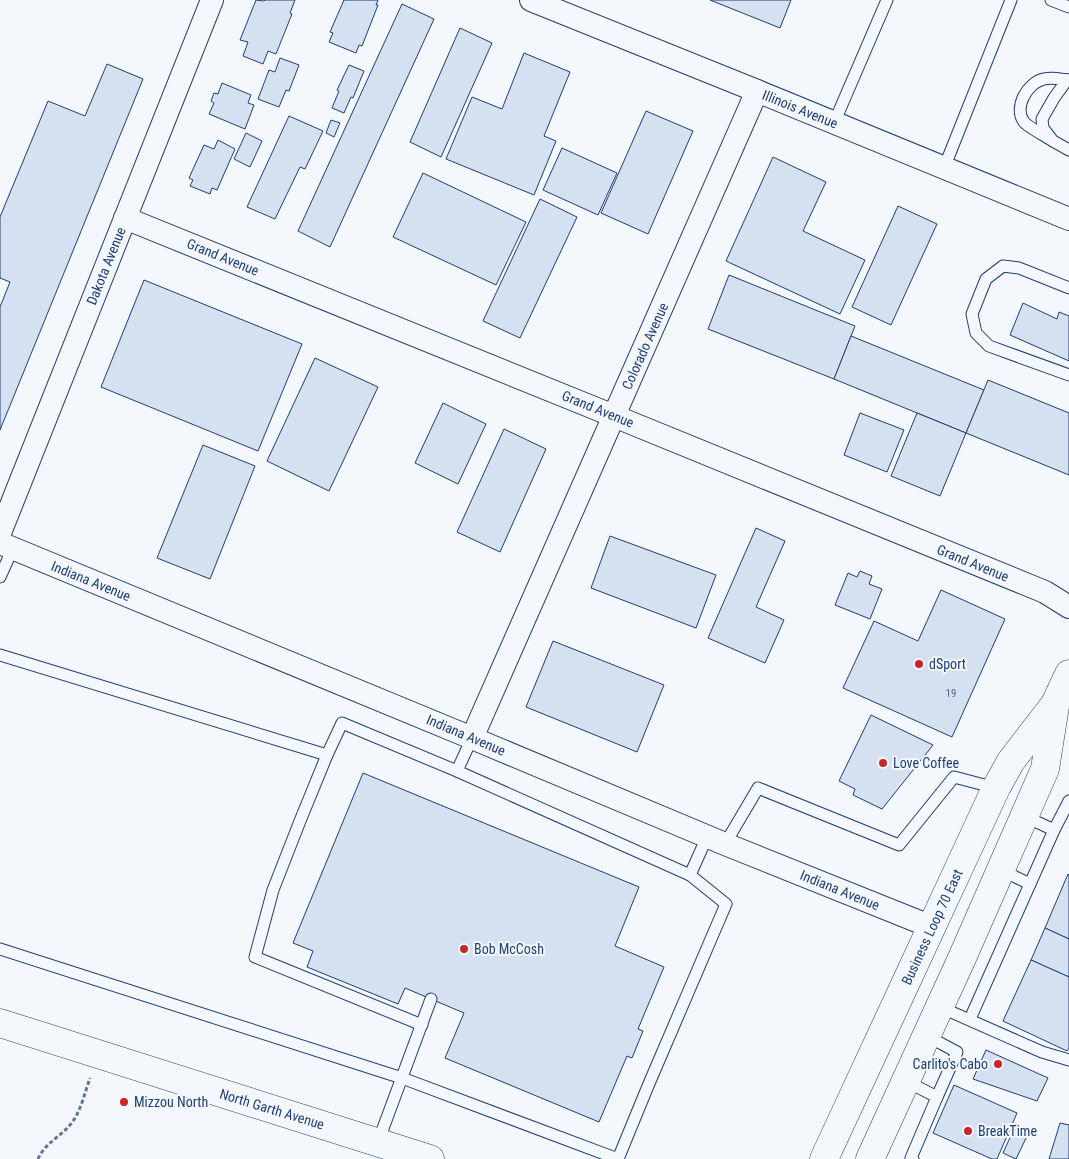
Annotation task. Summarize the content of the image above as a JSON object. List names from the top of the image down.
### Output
{
  "streets": {
    "main road": ["Business Loop 70 East", "North Garth Avenue"],
    "street": [
      "Illinois Avenue",
      "Grand Avenue",
      "Dakota Avenue",
      "Colorado Avenue",
      "Indiana Avenue"
    ]
  },
  "crossings": [
    ["Illinois Avenue", "Colorado Avenue"],
    ["Grand Avenue", "Dakota Avenue"],
    ["Grand Avenue", "Colorado Avenue"],
    ["Dakota Avenue", "Indiana Avenue"],
    ["Colorado Avenue", "Indiana Avenue"],
    ["Indiana Avenue", "Business Loop 70 East"]
  ],
  "places": [
    "dSport",
    "Love Coffee",
    "Bob McCosh",
    "Carlito's Cabo",
    "Mizzou North",
    "BreakTime"
  ],
  "house_numbers": ["19"]
}
